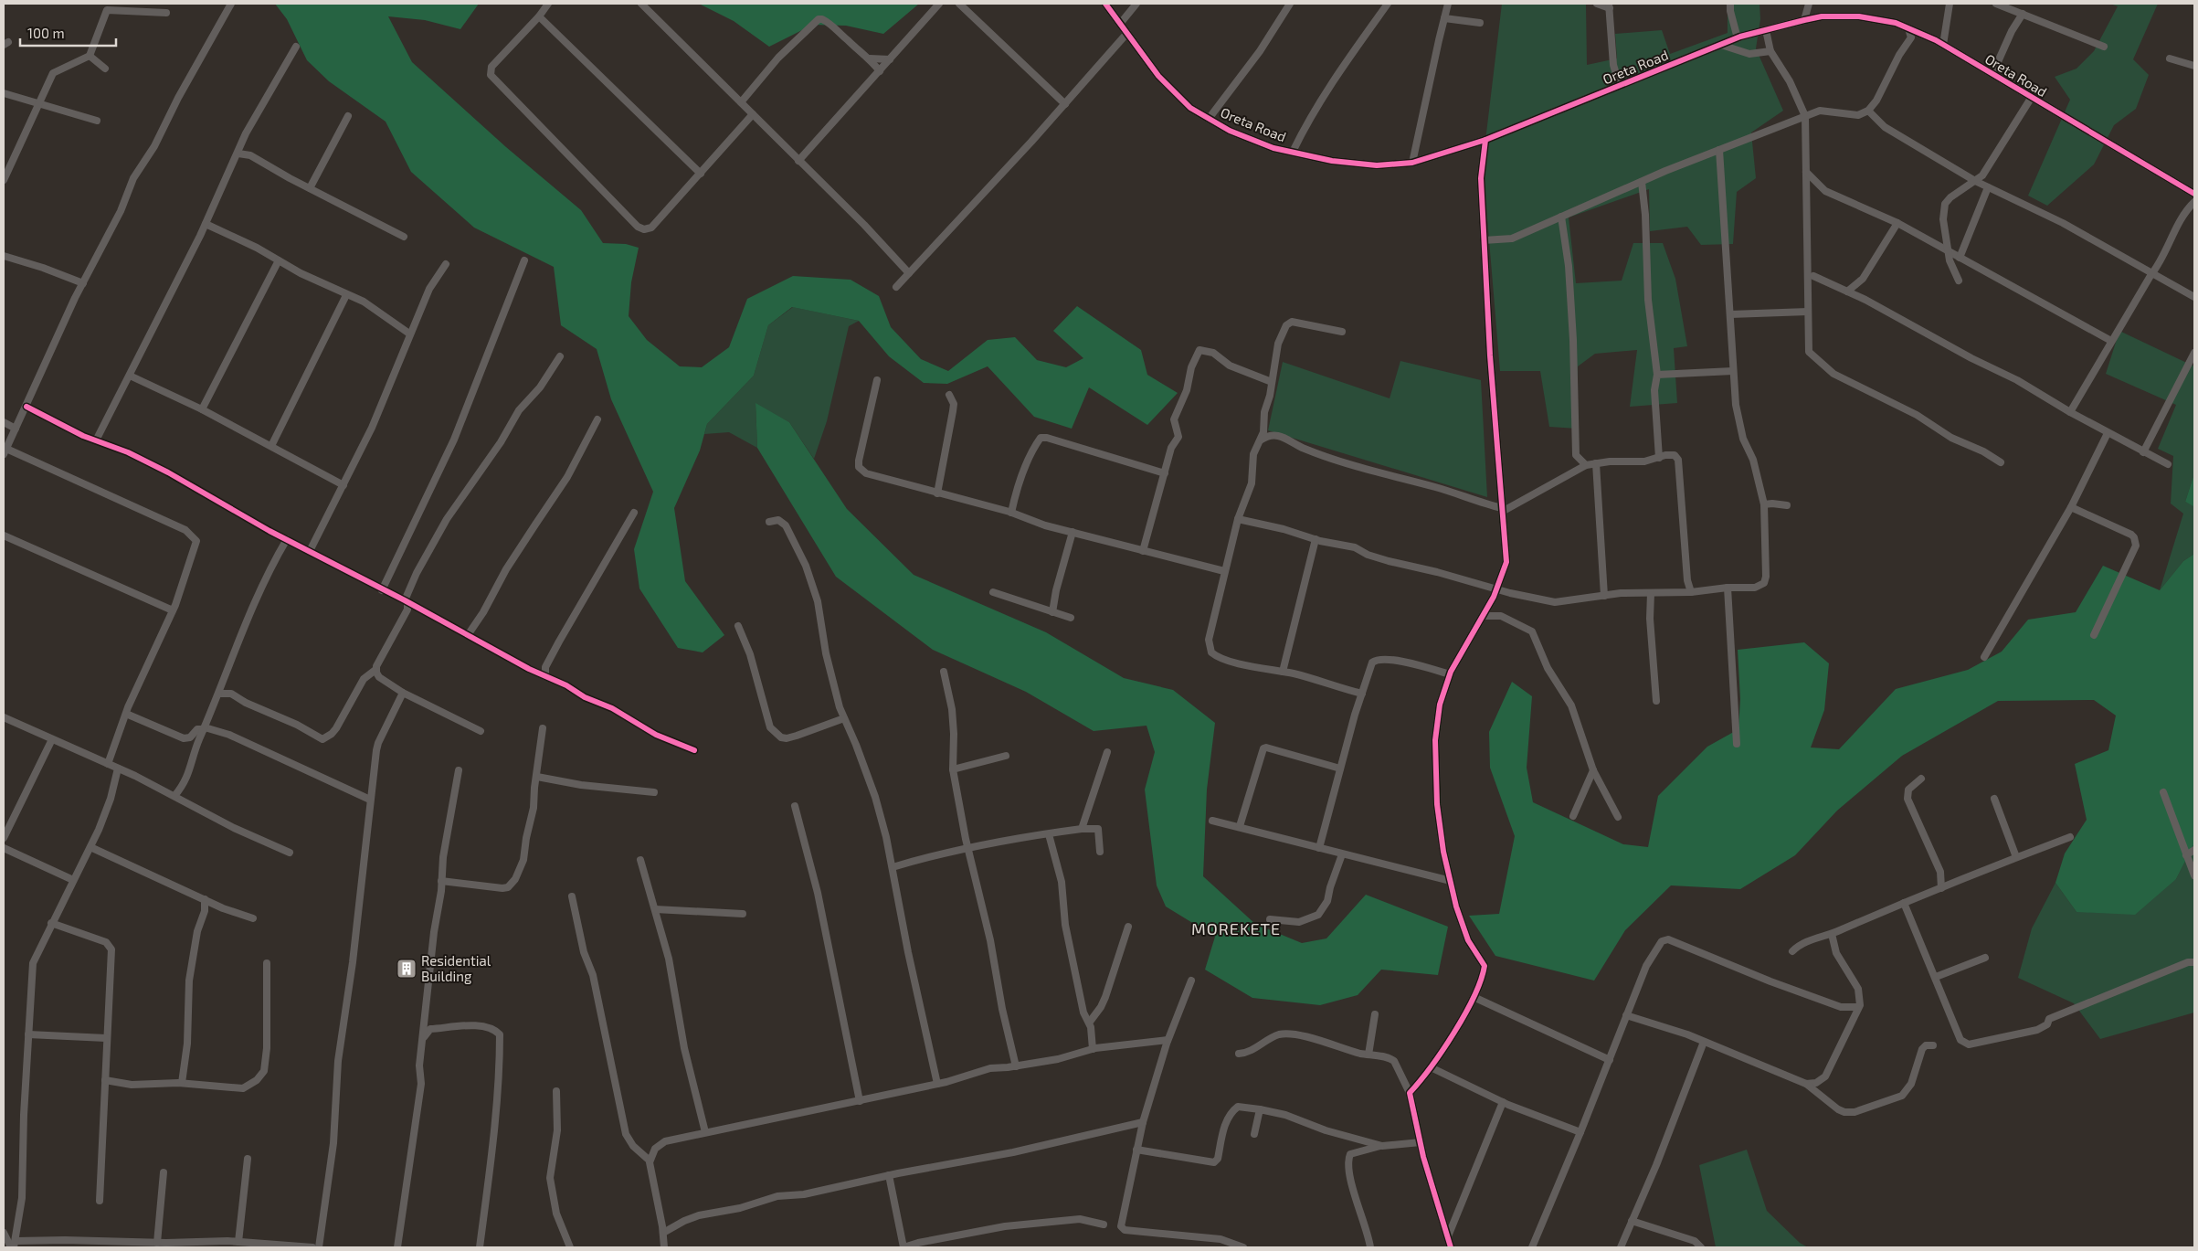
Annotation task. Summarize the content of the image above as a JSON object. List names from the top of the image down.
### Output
{
  "streets": {
    "street": ["Oreta Road"]
  },
  "districts": ["MOREKETE"],
  "places": {
    "building": ["Residential Building"]
  },
  "scale_bar": "100 m"
}
